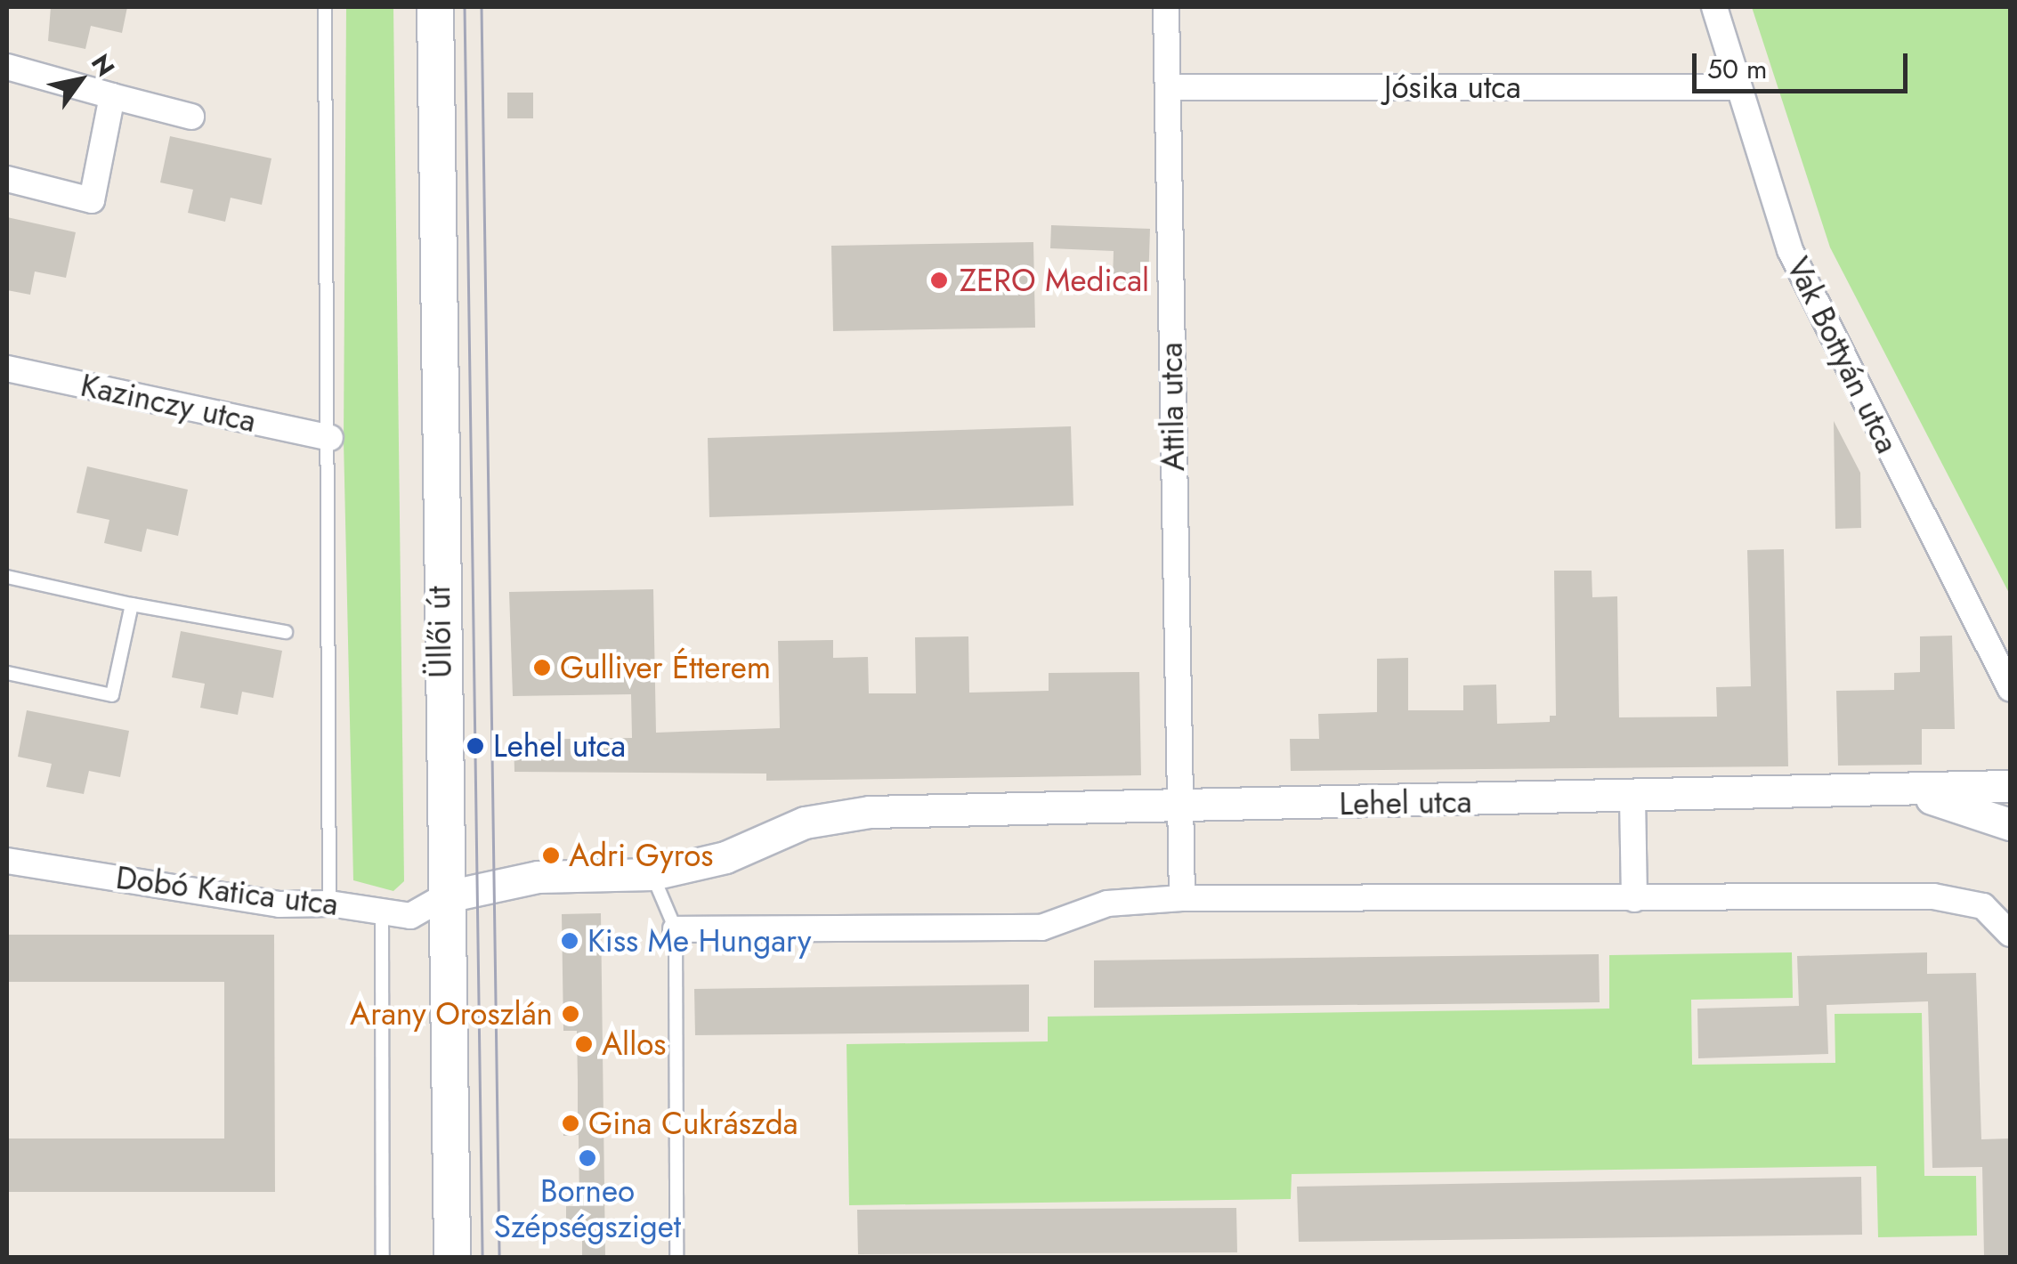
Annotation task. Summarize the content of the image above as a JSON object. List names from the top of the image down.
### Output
{
  "streets": {
    "main road": ["Üllői út"],
    "street": [
      "Jósika utca",
      "Vak Bottyán utca",
      "Kazinczy utca",
      "Attila utca",
      "Lehel utca",
      "Dobó Katica utca"
    ]
  },
  "crossings": [
    ["Jósika utca", "Vak Bottyán utca"],
    ["Jósika utca", "Attila utca"],
    ["Attila utca", "Lehel utca"],
    ["Üllői út", "Lehel utca"],
    ["Üllői út", "Dobó Katica utca"],
    ["Lehel utca", "Dobó Katica utca"]
  ],
  "places": [
    "ZERO Medical",
    "Gulliver Étterem",
    "Lehel utca",
    "Adri Gyros",
    "Kiss Me Hungary",
    "Arany Oroszlán",
    "Allos",
    "Gina Cukrászda",
    "Borneo Szépségsziget"
  ],
  "scale_bar": "50 m",
  "north": "top right"
}
